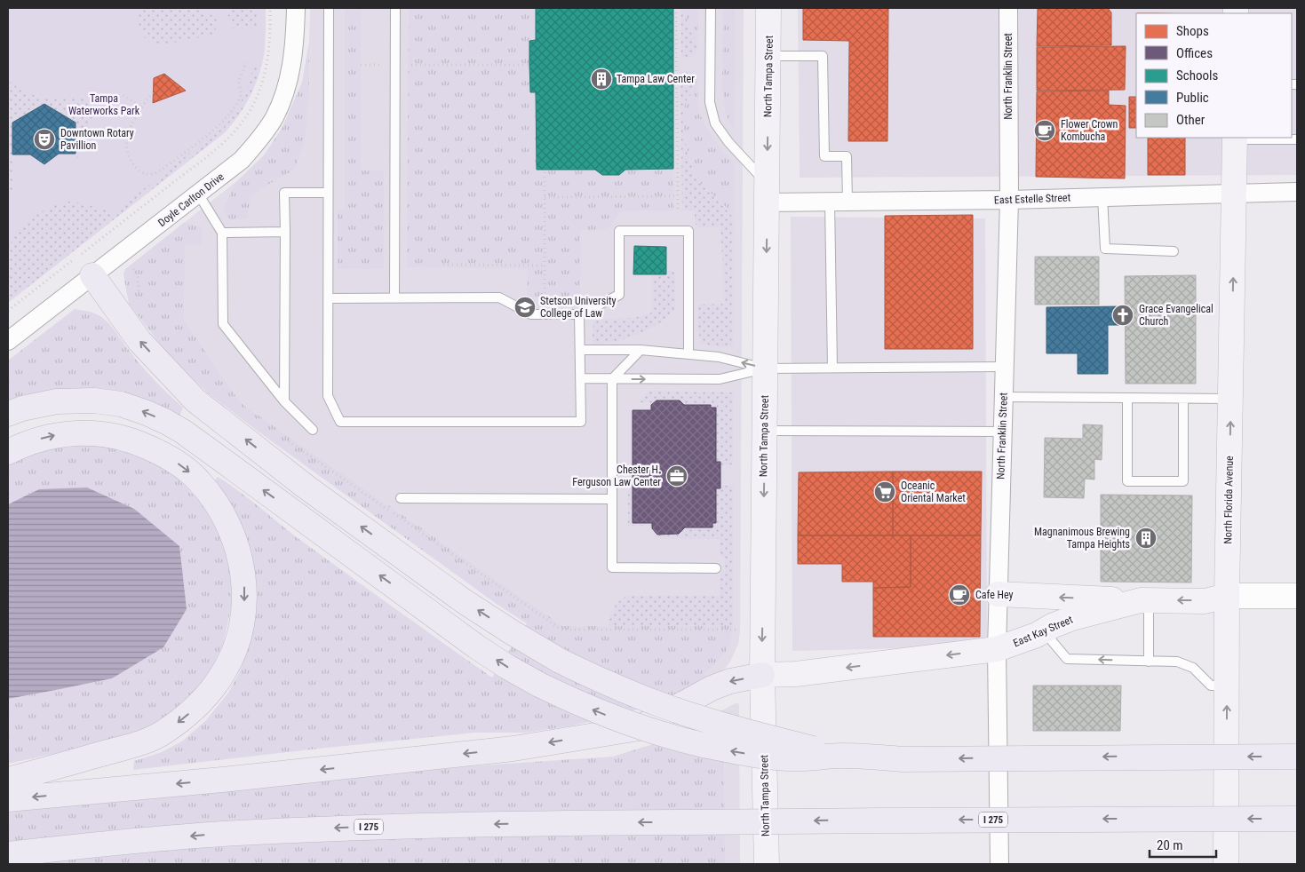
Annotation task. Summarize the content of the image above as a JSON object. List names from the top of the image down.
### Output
{
  "streets": {
    "highway": ["I 275"],
    "main road": ["North Tampa Street", "North Florida Avenue", "East Kay Street"],
    "street": ["North Franklin Street", "East Estelle Street", "Doyle Carlton Drive"]
  },
  "crossings": [
    ["North Tampa Street", "East Estelle Street"],
    ["North Tampa Street", "East Kay Street"],
    ["North Franklin Street", "East Estelle Street"],
    ["North Franklin Street", "East Kay Street"],
    ["East Estelle Street", "North Florida Avenue"],
    ["North Florida Avenue", "East Kay Street"]
  ],
  "one_way": ["North Tampa Street", "North Florida Avenue", "East Kay Street"],
  "parks": ["Tampa Waterworks Park"],
  "places": {
    "building": ["Tampa Law Center", "Magnanimous Brewing Tampa Heights"],
    "cafe": ["Flower Crown Kombucha", "Cafe Hey"],
    "theatre": ["Downtown Rotary Pavillion"],
    "school or university": ["Stetson University College of Law"],
    "church": ["Grace Evangelical Church"],
    "office": ["Chester H. Ferguson Law Center"],
    "supermarket": ["Oceanic Oriental Market"]
  },
  "legend": [
    "Shops",
    "Offices",
    "Schools",
    "Public",
    "Other"
  ],
  "scale_bar": "20 m"
}
